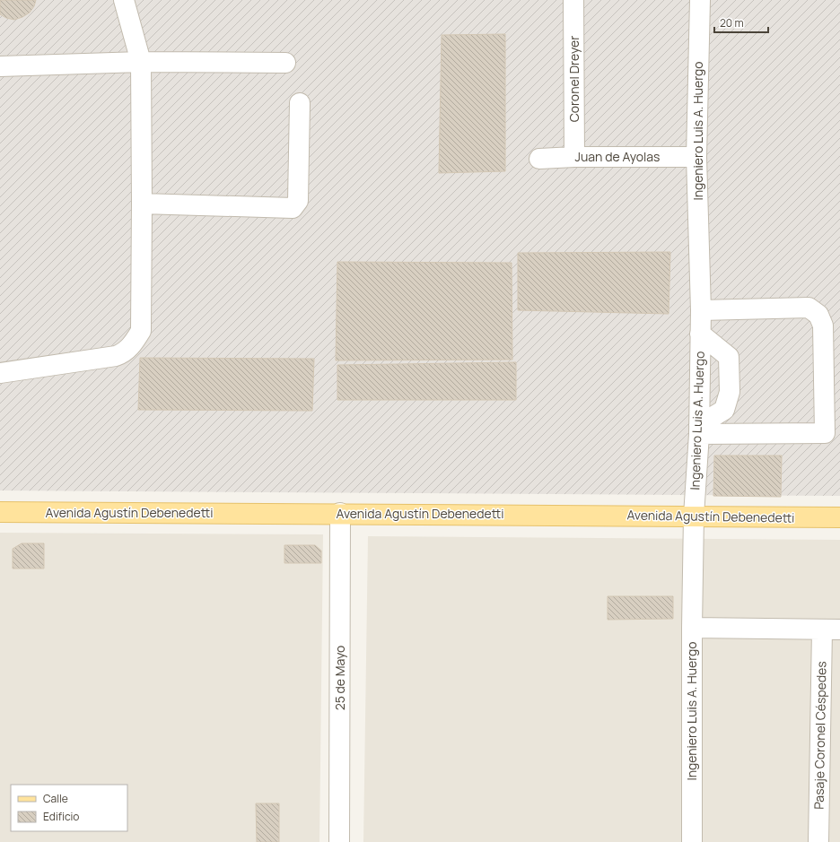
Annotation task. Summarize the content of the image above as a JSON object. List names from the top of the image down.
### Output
{
  "streets": {
    "main road": ["Avenida Agustín Debenedetti"],
    "street": [
      "Coronel Dreyer",
      "Ingeniero Luis A. Huergo",
      "Juan de Ayolas",
      "25 de Mayo",
      "Pasaje Coronel Céspedes"
    ]
  },
  "crossings": [
    ["Coronel Dreyer", "Juan de Ayolas"],
    ["Ingeniero Luis A. Huergo", "Juan de Ayolas"],
    ["Ingeniero Luis A. Huergo", "Avenida Agustín Debenedetti"],
    ["Avenida Agustín Debenedetti", "25 de Mayo"]
  ],
  "legend": ["Calle", "Edificio"],
  "scale_bar": "20 m"
}
